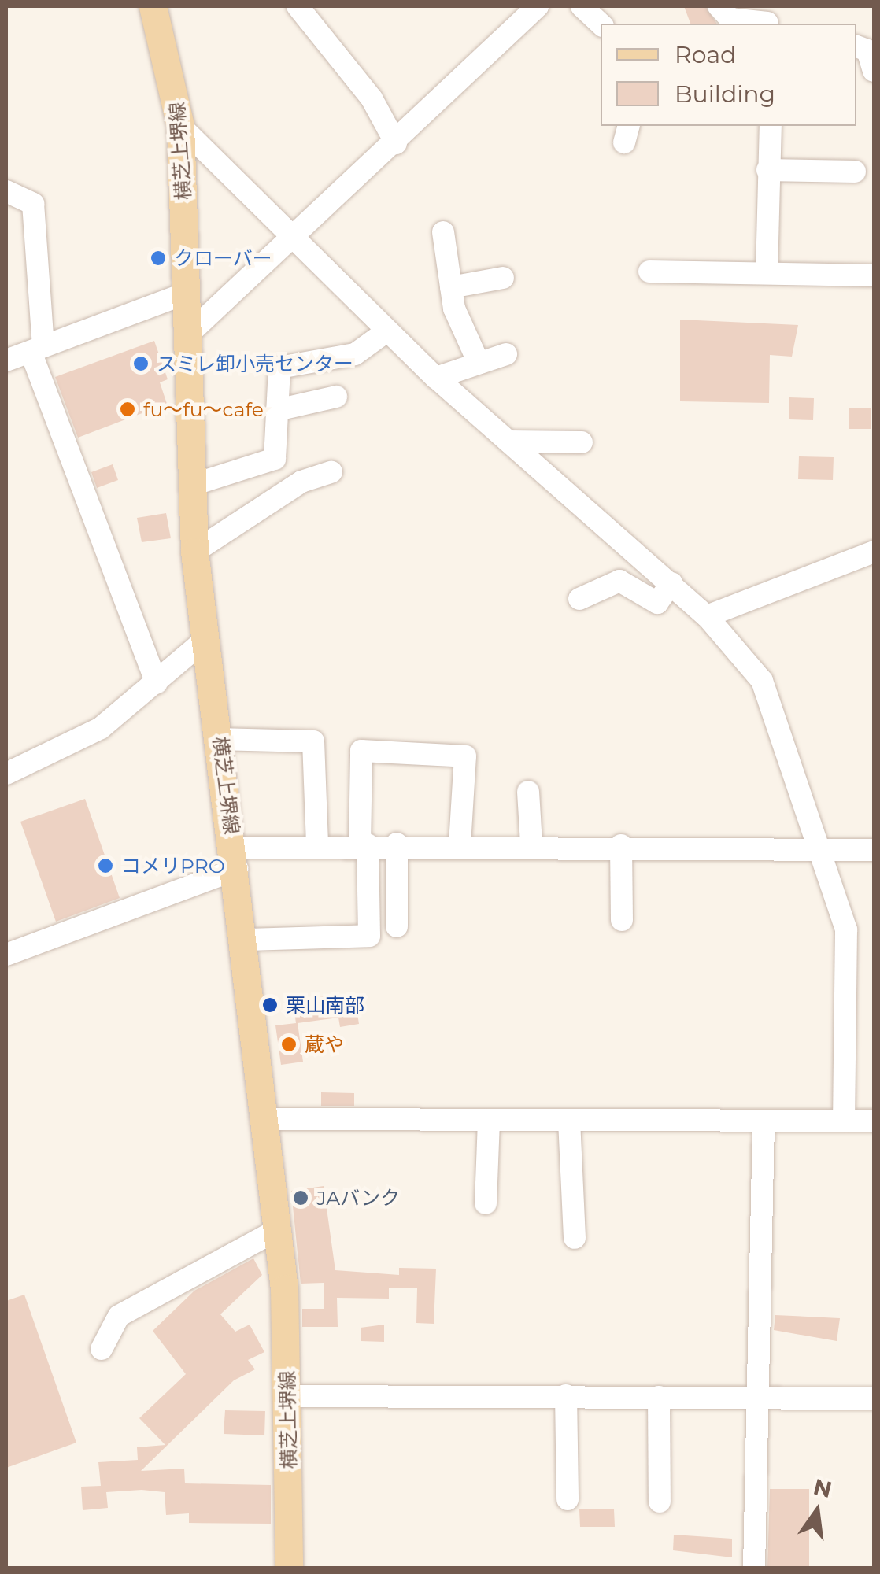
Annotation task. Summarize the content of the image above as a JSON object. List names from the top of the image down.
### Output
{
  "streets": {
    "main road": ["横芝上堺線"]
  },
  "places": [
    "クローバー",
    "スミレ卸小売センター",
    "fu～fu～cafe",
    "コメリPRO",
    "栗山南部",
    "蔵や",
    "JAバンク"
  ],
  "legend": ["Road", "Building"],
  "north": "top"
}
